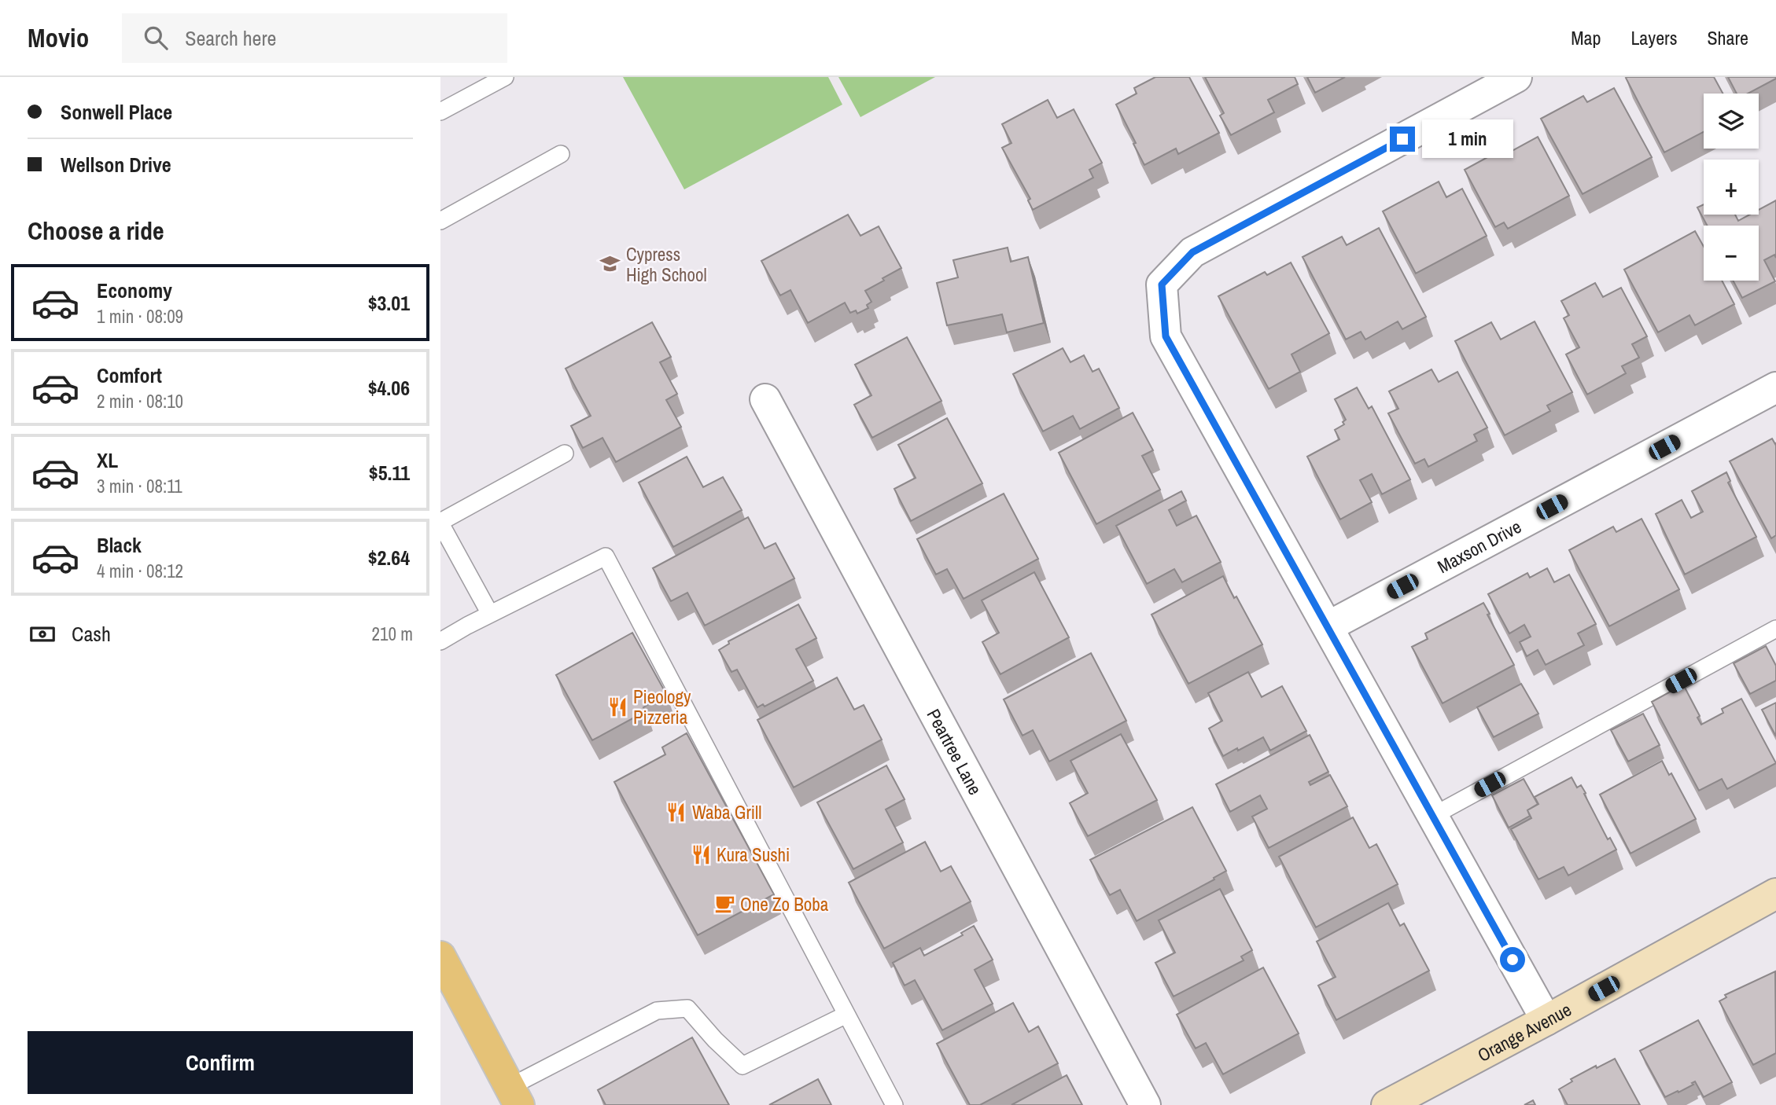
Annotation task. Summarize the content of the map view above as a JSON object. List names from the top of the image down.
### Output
{
  "streets": {
    "main road": ["Orange Avenue"],
    "street": ["Maxson Drive", "Peartree Lane"]
  },
  "places": {
    "school or university": ["Cypress High School"],
    "restaurant": ["Pieology Pizzeria", "Waba Grill", "Kura Sushi"],
    "cafe": ["One Zo Boba"]
  },
  "page": {
    "header": "Movio",
    "search": "Search here",
    "nav": ["Map", "Layers", "Share"],
    "banner": ["Sonwell Place", "Wellson Drive"],
    "map_buttons": ["+", "−"],
    "bubble": "1 min",
    "heading": "Choose a ride",
    "list": [
      {
        "name": "Economy",
        "note": "1 min · 08:09",
        "value": "$3.01"
      },
      {
        "name": "Comfort",
        "note": "2 min · 08:10",
        "value": "$4.06"
      },
      {
        "name": "XL",
        "note": "3 min · 08:11",
        "value": "$5.11"
      },
      {
        "name": "Black",
        "note": "4 min · 08:12",
        "value": "$2.64"
      }
    ],
    "pay": ["Cash", "210 m"],
    "buttons": "Confirm"
  }
}
